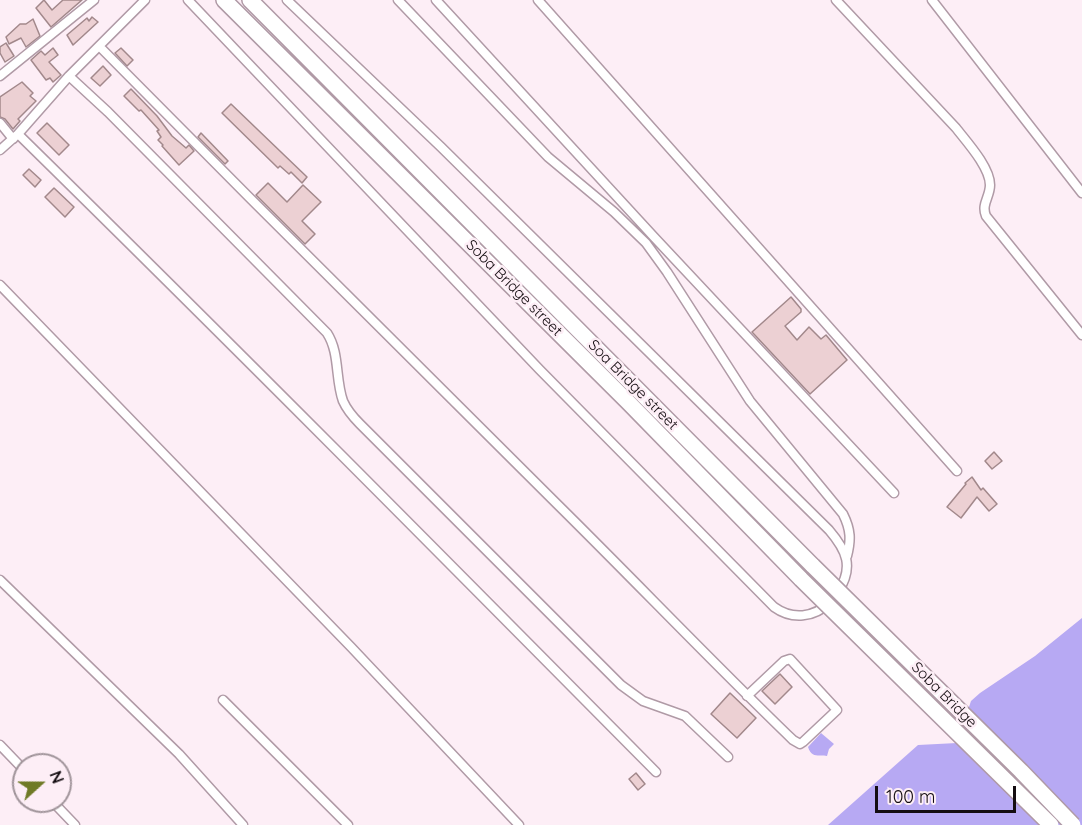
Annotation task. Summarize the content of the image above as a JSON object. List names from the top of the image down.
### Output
{
  "streets": {
    "highway": ["Soba Bridge street", "Soa Bridge street", "Soba Bridge"]
  },
  "crossings": [
    ["Soba Bridge street", "Soba Bridge"],
    ["Soa Bridge street", "Soba Bridge"]
  ],
  "scale_bar": "100 m",
  "north": "right"
}
